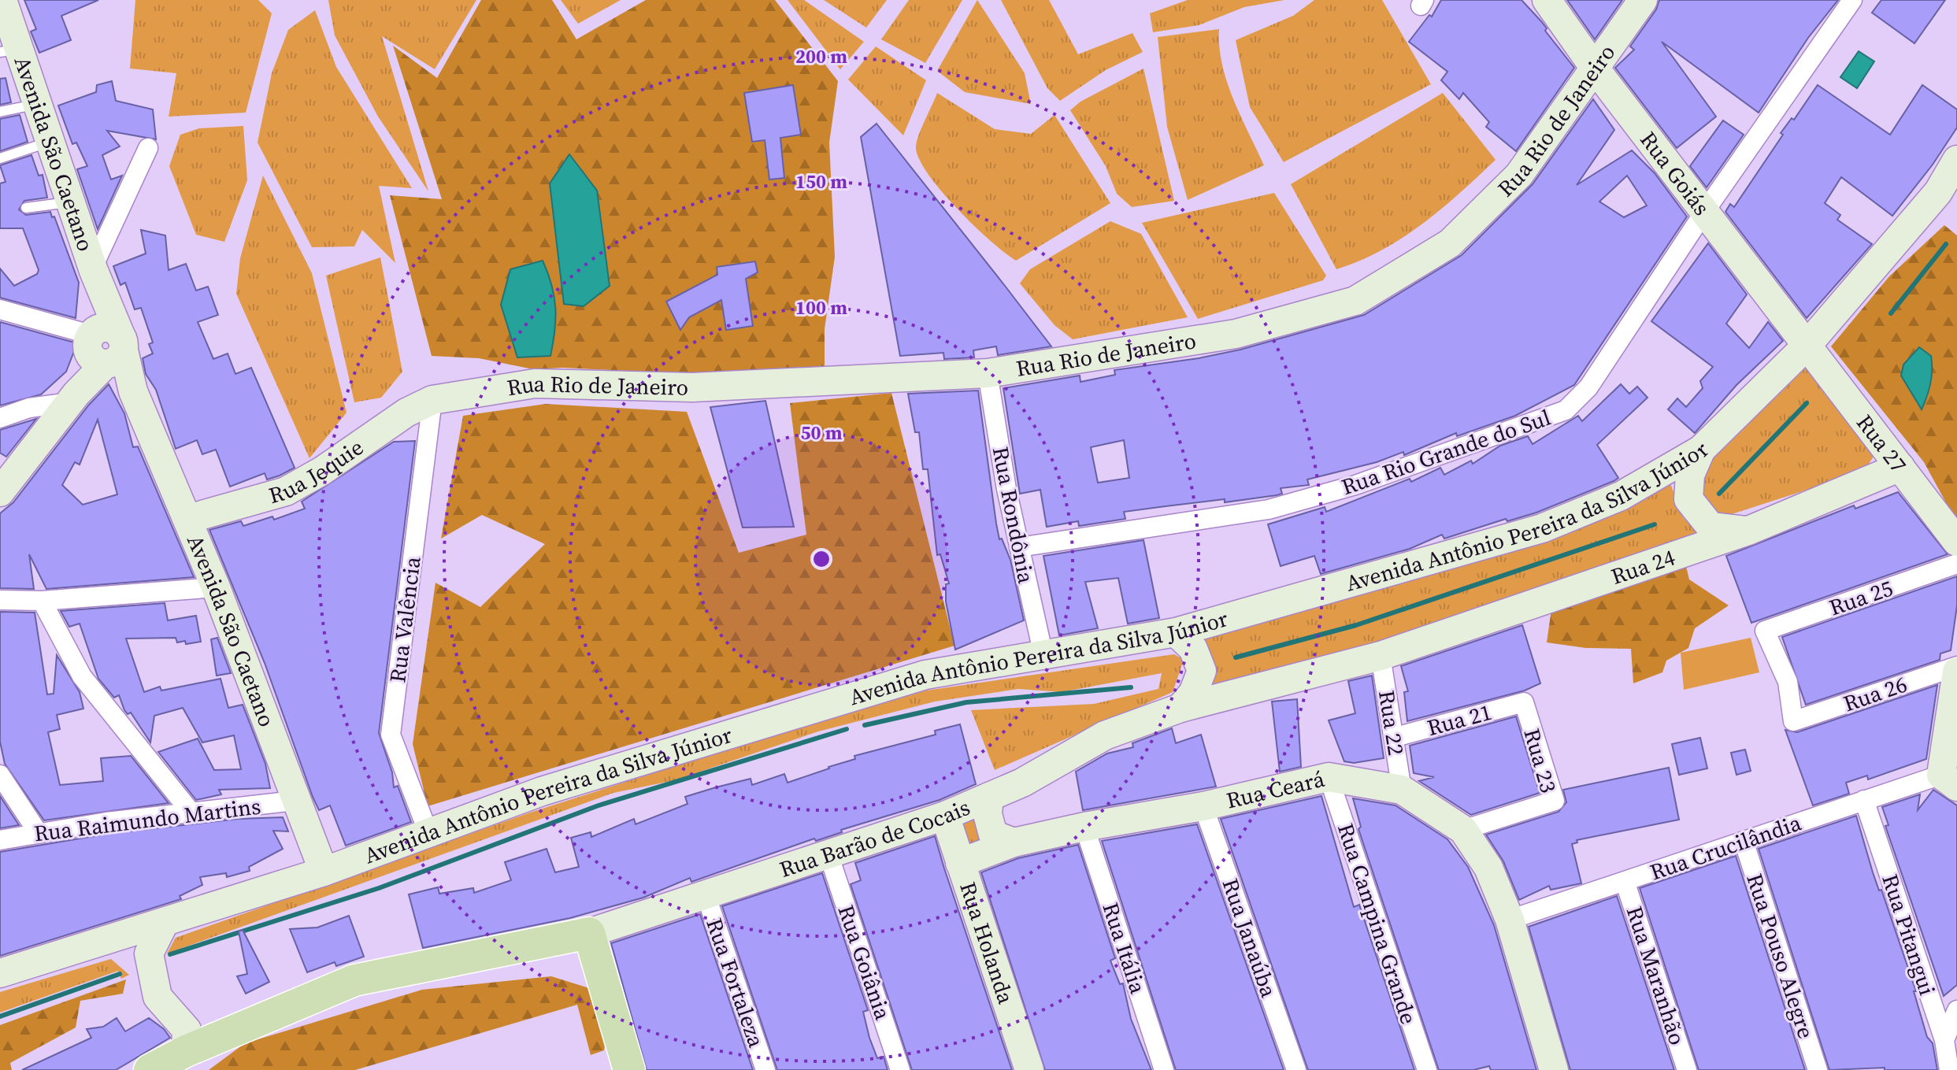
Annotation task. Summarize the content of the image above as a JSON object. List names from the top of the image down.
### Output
{
  "streets": {
    "main road": ["Rua Barão de Cocais"],
    "street": [
      "Rua Rio de Janeiro",
      "Avenida São Caetano",
      "Rua Goiás",
      "Rua 27",
      "Rua Rio Grande do Sul",
      "Rua Jequie",
      "Avenida Antônio Pereira da Silva Júnior",
      "Rua Rondônia",
      "Rua 24",
      "Rua 25",
      "Rua Valência",
      "Rua 26",
      "Rua 21",
      "Rua 22",
      "Rua 23",
      "Rua Ceará",
      "Rua Raimundo Martins",
      "Rua Crucilândia",
      "Rua Campina Grande",
      "Rua Pitangui",
      "Rua Janaúba",
      "Rua Holanda",
      "Rua Itália",
      "Rua Pouso Alegre",
      "Rua Goiânia",
      "Rua Maranhão",
      "Rua Fortaleza"
    ]
  },
  "crossings": [
    ["Rua Rio de Janeiro", "Rua Goiás"],
    ["Rua Rio de Janeiro", "Rua Jequie"],
    ["Rua Rio de Janeiro", "Rua Rondônia"],
    ["Rua Rio de Janeiro", "Rua Valência"],
    ["Avenida São Caetano", "Rua Jequie"],
    ["Avenida São Caetano", "Avenida Antônio Pereira da Silva Júnior"],
    ["Avenida São Caetano", "Rua Raimundo Martins"],
    ["Rua Goiás", "Rua 27"],
    ["Rua Goiás", "Rua Rio Grande do Sul"],
    ["Rua Goiás", "Avenida Antônio Pereira da Silva Júnior"],
    ["Rua 27", "Avenida Antônio Pereira da Silva Júnior"],
    ["Rua 27", "Rua 24"],
    ["Rua Rio Grande do Sul", "Rua Rondônia"],
    ["Rua Jequie", "Rua Valência"],
    ["Avenida Antônio Pereira da Silva Júnior", "Rua Rondônia"],
    ["Avenida Antônio Pereira da Silva Júnior", "Rua Valência"],
    ["Rua 24", "Rua 22"],
    ["Rua 24", "Rua Barão de Cocais"],
    ["Rua 25", "Rua 26"],
    ["Rua 21", "Rua 22"],
    ["Rua 21", "Rua 23"],
    ["Rua 22", "Rua Ceará"],
    ["Rua 22", "Rua Barão de Cocais"],
    ["Rua 23", "Rua Ceará"],
    ["Rua Ceará", "Rua Crucilândia"],
    ["Rua Ceará", "Rua Campina Grande"],
    ["Rua Ceará", "Rua Janaúba"],
    ["Rua Ceará", "Rua Holanda"],
    ["Rua Ceará", "Rua Itália"],
    ["Rua Barão de Cocais", "Rua Holanda"],
    ["Rua Barão de Cocais", "Rua Goiânia"],
    ["Rua Barão de Cocais", "Rua Fortaleza"],
    ["Rua Crucilândia", "Rua Pitangui"],
    ["Rua Crucilândia", "Rua Pouso Alegre"],
    ["Rua Crucilândia", "Rua Maranhão"]
  ],
  "rings": [
    "200 m",
    "150 m",
    "100 m",
    "50 m"
  ]
}
